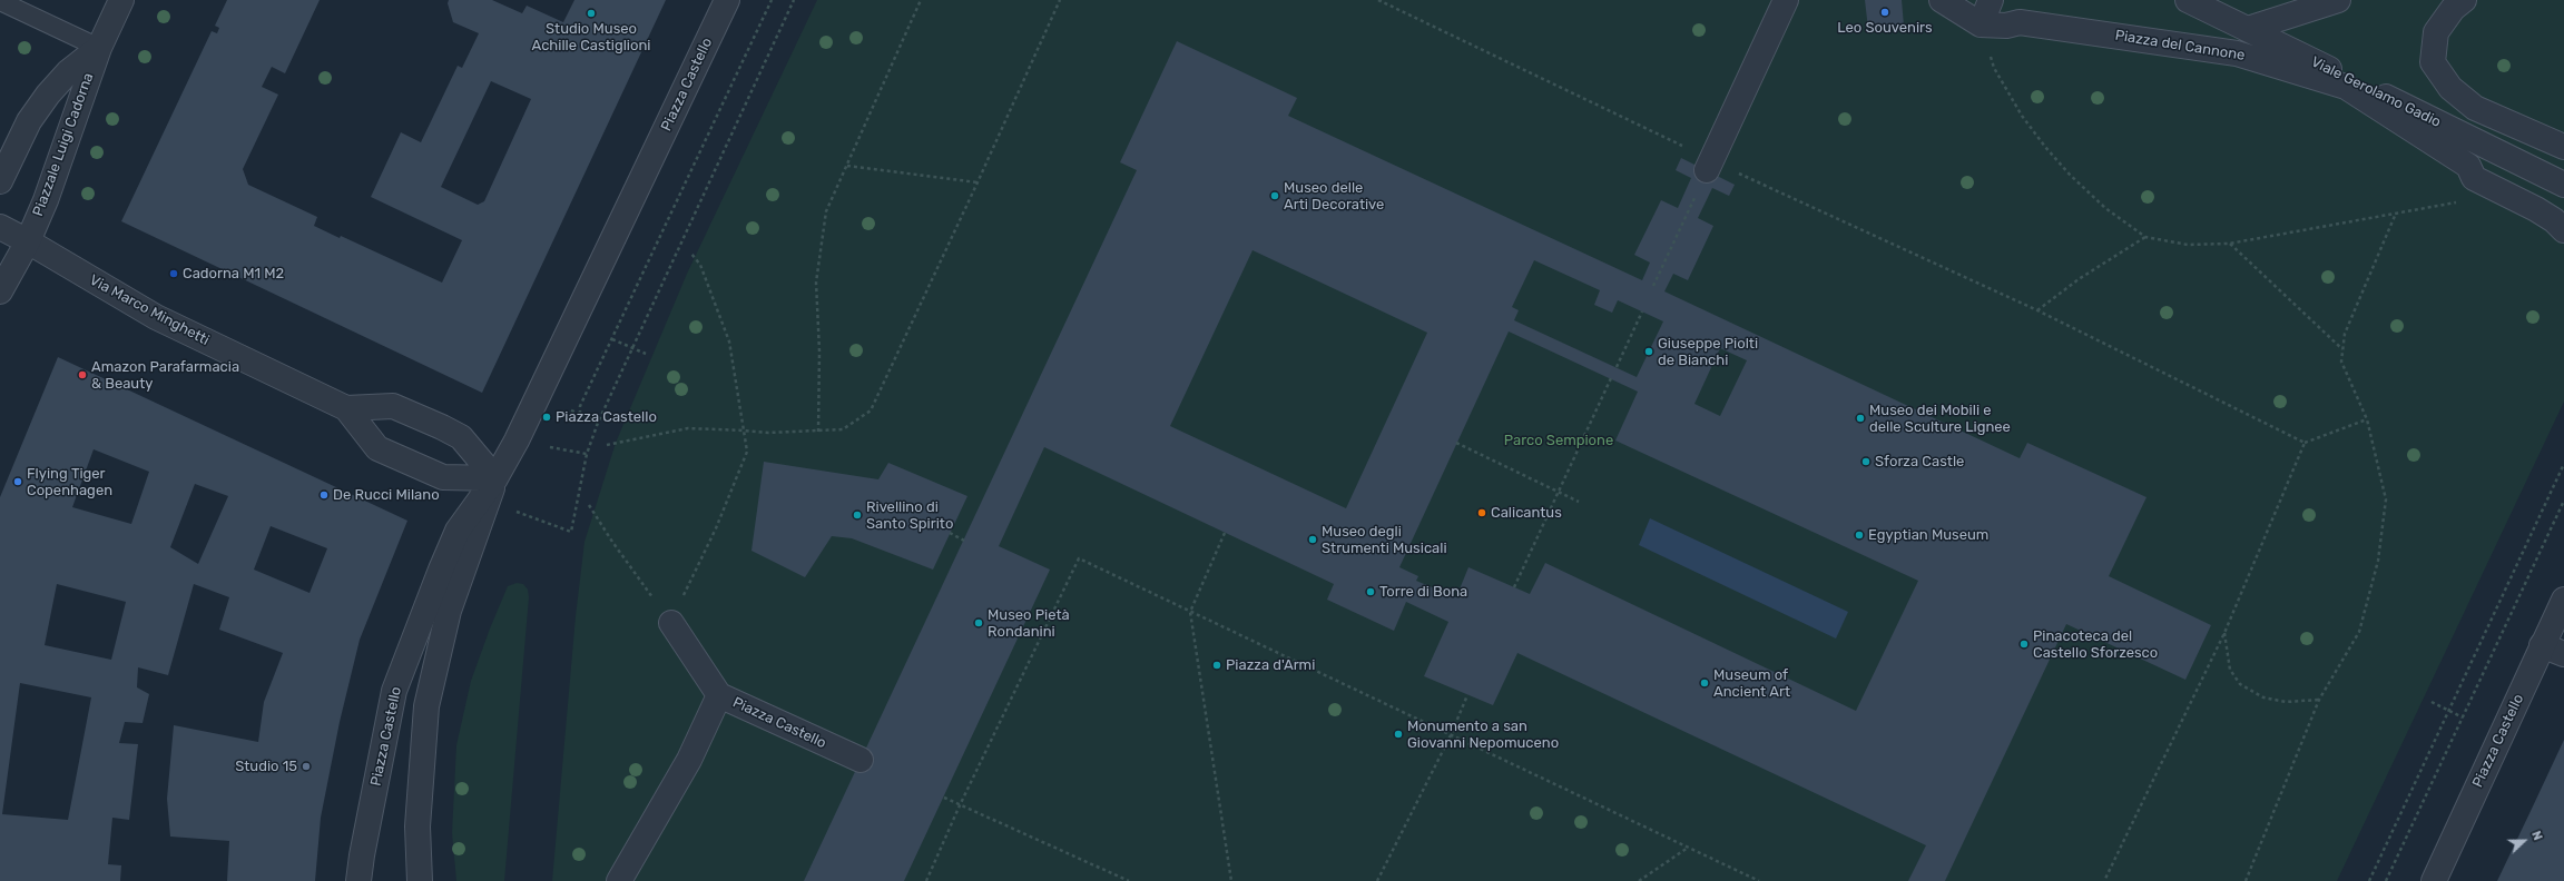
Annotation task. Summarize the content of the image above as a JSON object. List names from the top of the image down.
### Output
{
  "streets": {
    "street": [
      "Piazza del Cannone",
      "Piazza Castello",
      "Viale Gerolamo Gadio",
      "Piazzale Luigi Cadorna",
      "Via Marco Minghetti"
    ]
  },
  "crossings": [
    ["Piazza Castello", "Via Marco Minghetti"],
    ["Piazzale Luigi Cadorna", "Via Marco Minghetti"]
  ],
  "parks": ["Parco Sempione"],
  "places": [
    "Leo Souvenirs",
    "Studio Museo Achille Castiglioni",
    "Museo delle Arti Decorative",
    "Cadorna M1 M2",
    "Giuseppe Piolti de Bianchi",
    "Amazon Parafarmacia & Beauty",
    "Piazza Castello",
    "Museo dei Mobili e delle Sculture Lignee",
    "Sforza Castle",
    "Flying Tiger Copenhagen",
    "De Rucci Milano",
    "Calicantus",
    "Rivellino di Santo Spirito",
    "Egyptian Museum",
    "Museo degli Strumenti Musicali",
    "Torre di Bona",
    "Museo Pietà Rondanini",
    "Pinacoteca del Castello Sforzesco",
    "Piazza d'Armi",
    "Museum of Ancient Art",
    "Monumento a san Giovanni Nepomuceno",
    "Studio 15"
  ],
  "north": "right"
}
